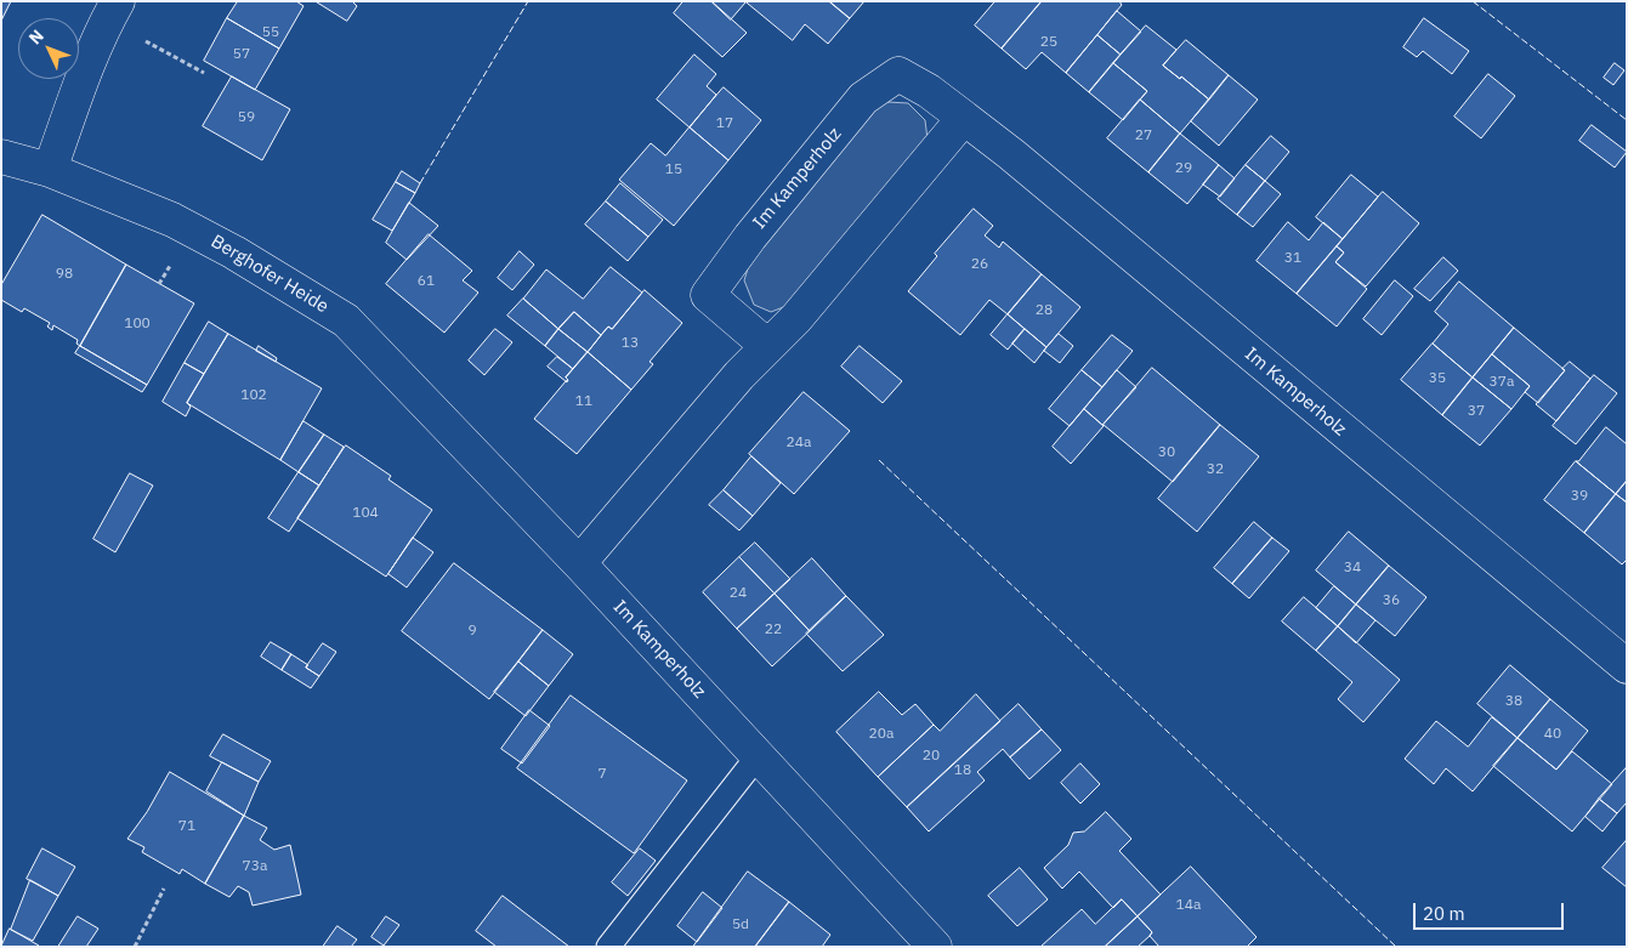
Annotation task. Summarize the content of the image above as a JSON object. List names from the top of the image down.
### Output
{
  "streets": {
    "street": ["Im Kamperholz", "Berghofer Heide"]
  },
  "crossings": [
    ["Im Kamperholz", "Berghofer Heide"]
  ],
  "house_numbers": [
    "55",
    "25",
    "57",
    "59",
    "17",
    "27",
    "29",
    "15",
    "31",
    "26",
    "98",
    "61",
    "28",
    "100",
    "13",
    "35",
    "37a",
    "102",
    "11",
    "37",
    "24a",
    "30",
    "32",
    "39",
    "104",
    "34",
    "24",
    "36",
    "22",
    "9",
    "38",
    "20a",
    "40",
    "20",
    "18",
    "7",
    "71",
    "73a",
    "14a",
    "5d"
  ],
  "scale_bar": "20 m",
  "north": "top left"
}
